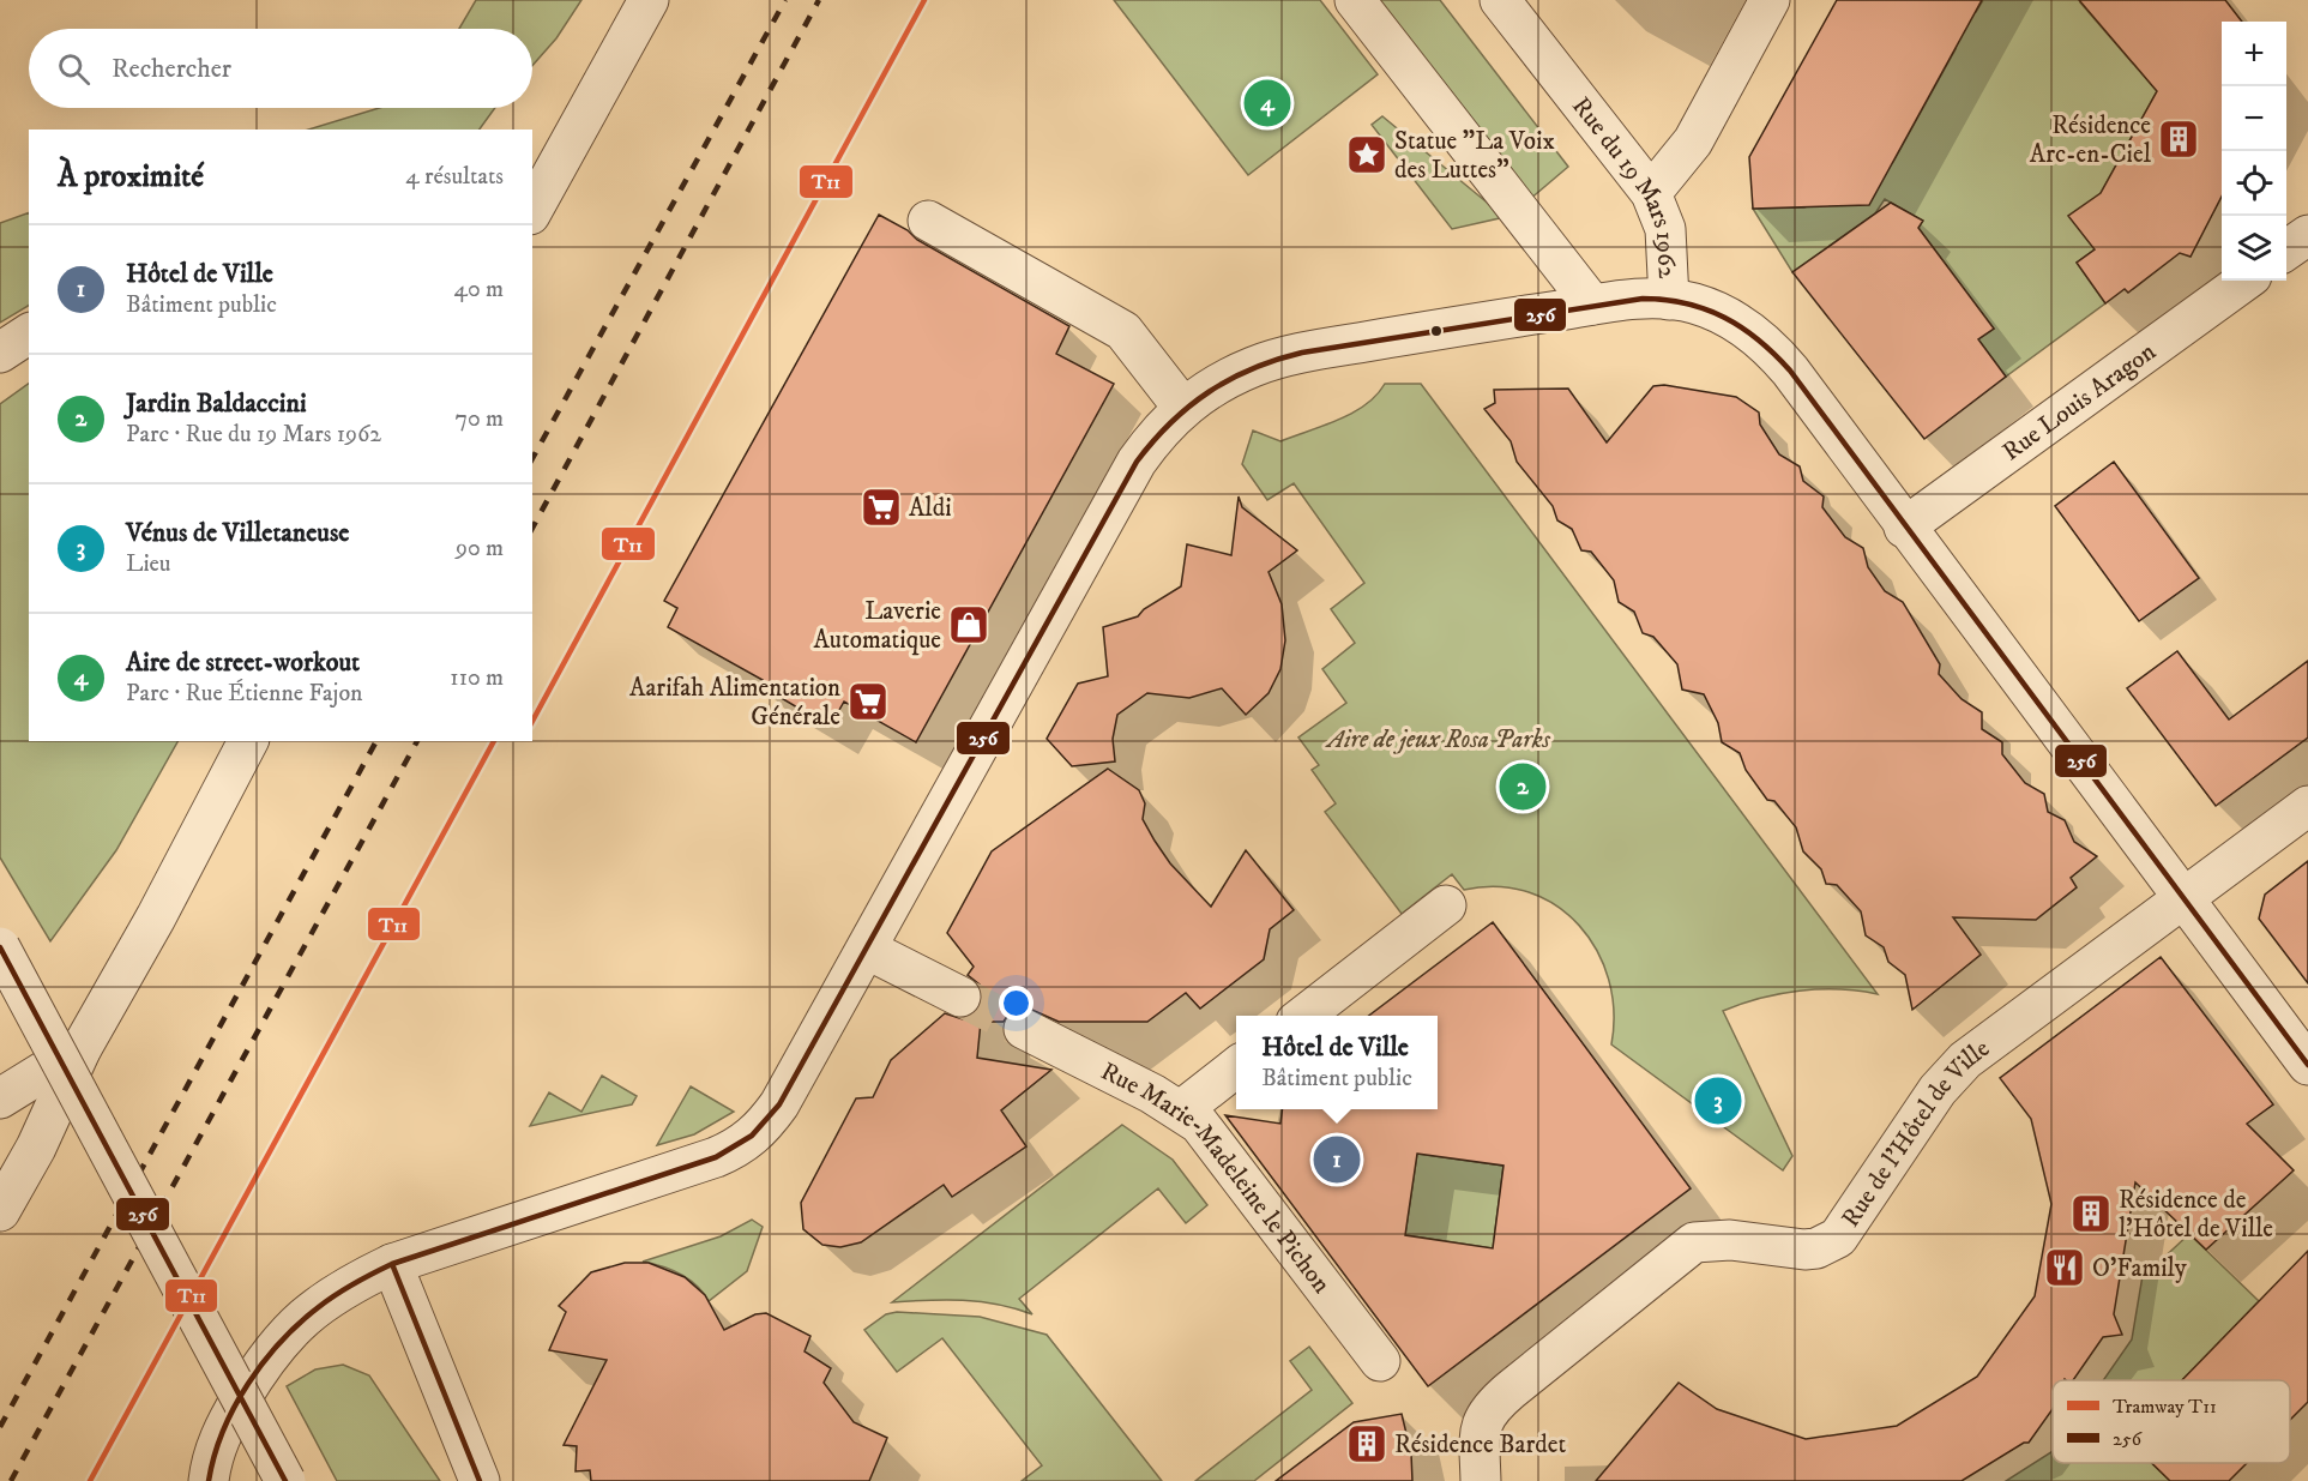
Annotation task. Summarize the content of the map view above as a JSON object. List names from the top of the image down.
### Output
{
  "streets": {
    "street": [
      "Rue du 19 Mars 1962",
      "Rue Louis Aragon",
      "Rue de l'Hôtel de Ville",
      "Rue Marie-Madeleine le Pichon"
    ]
  },
  "crossings": [
    ["Rue du 19 Mars 1962", "Rue Louis Aragon"],
    ["Rue du 19 Mars 1962", "Rue de l'Hôtel de Ville"]
  ],
  "parks": ["Aire de jeux Rosa Parks"],
  "places": {
    "building": ["Résidence Arc-en-Ciel", "Résidence de l'Hôtel de Ville", "Résidence Bardet"],
    "place": ["Statue \"La Voix des Luttes\""],
    "supermarket": ["Aldi", "Aarifah Alimentation Générale"],
    "shop": ["Laverie Automatique"],
    "restaurant": ["O'Family"]
  },
  "lines": ["tram line T11", "transit line 256"],
  "legend": ["Tramway T11", "256"],
  "page": {
    "map_buttons": ["+", "−"],
    "search": "Rechercher",
    "pins": [
      "4",
      "2",
      "3",
      "1"
    ],
    "heading": ["À proximité", "4 résultats"],
    "list": [
      {
        "mark": "1",
        "name": "Hôtel de Ville",
        "note": "Bâtiment public",
        "value": "40 m"
      },
      {
        "mark": "2",
        "name": "Jardin Baldaccini",
        "note": "Parc · Rue du 19 Mars 1962",
        "value": "70 m"
      },
      {
        "mark": "3",
        "name": "Vénus de Villetaneuse",
        "note": "Lieu",
        "value": "90 m"
      },
      {
        "mark": "4",
        "name": "Aire de street-workout",
        "note": "Parc · Rue Étienne Fajon",
        "value": "110 m"
      }
    ],
    "popup": ["Hôtel de Ville", "Bâtiment public"]
  }
}
